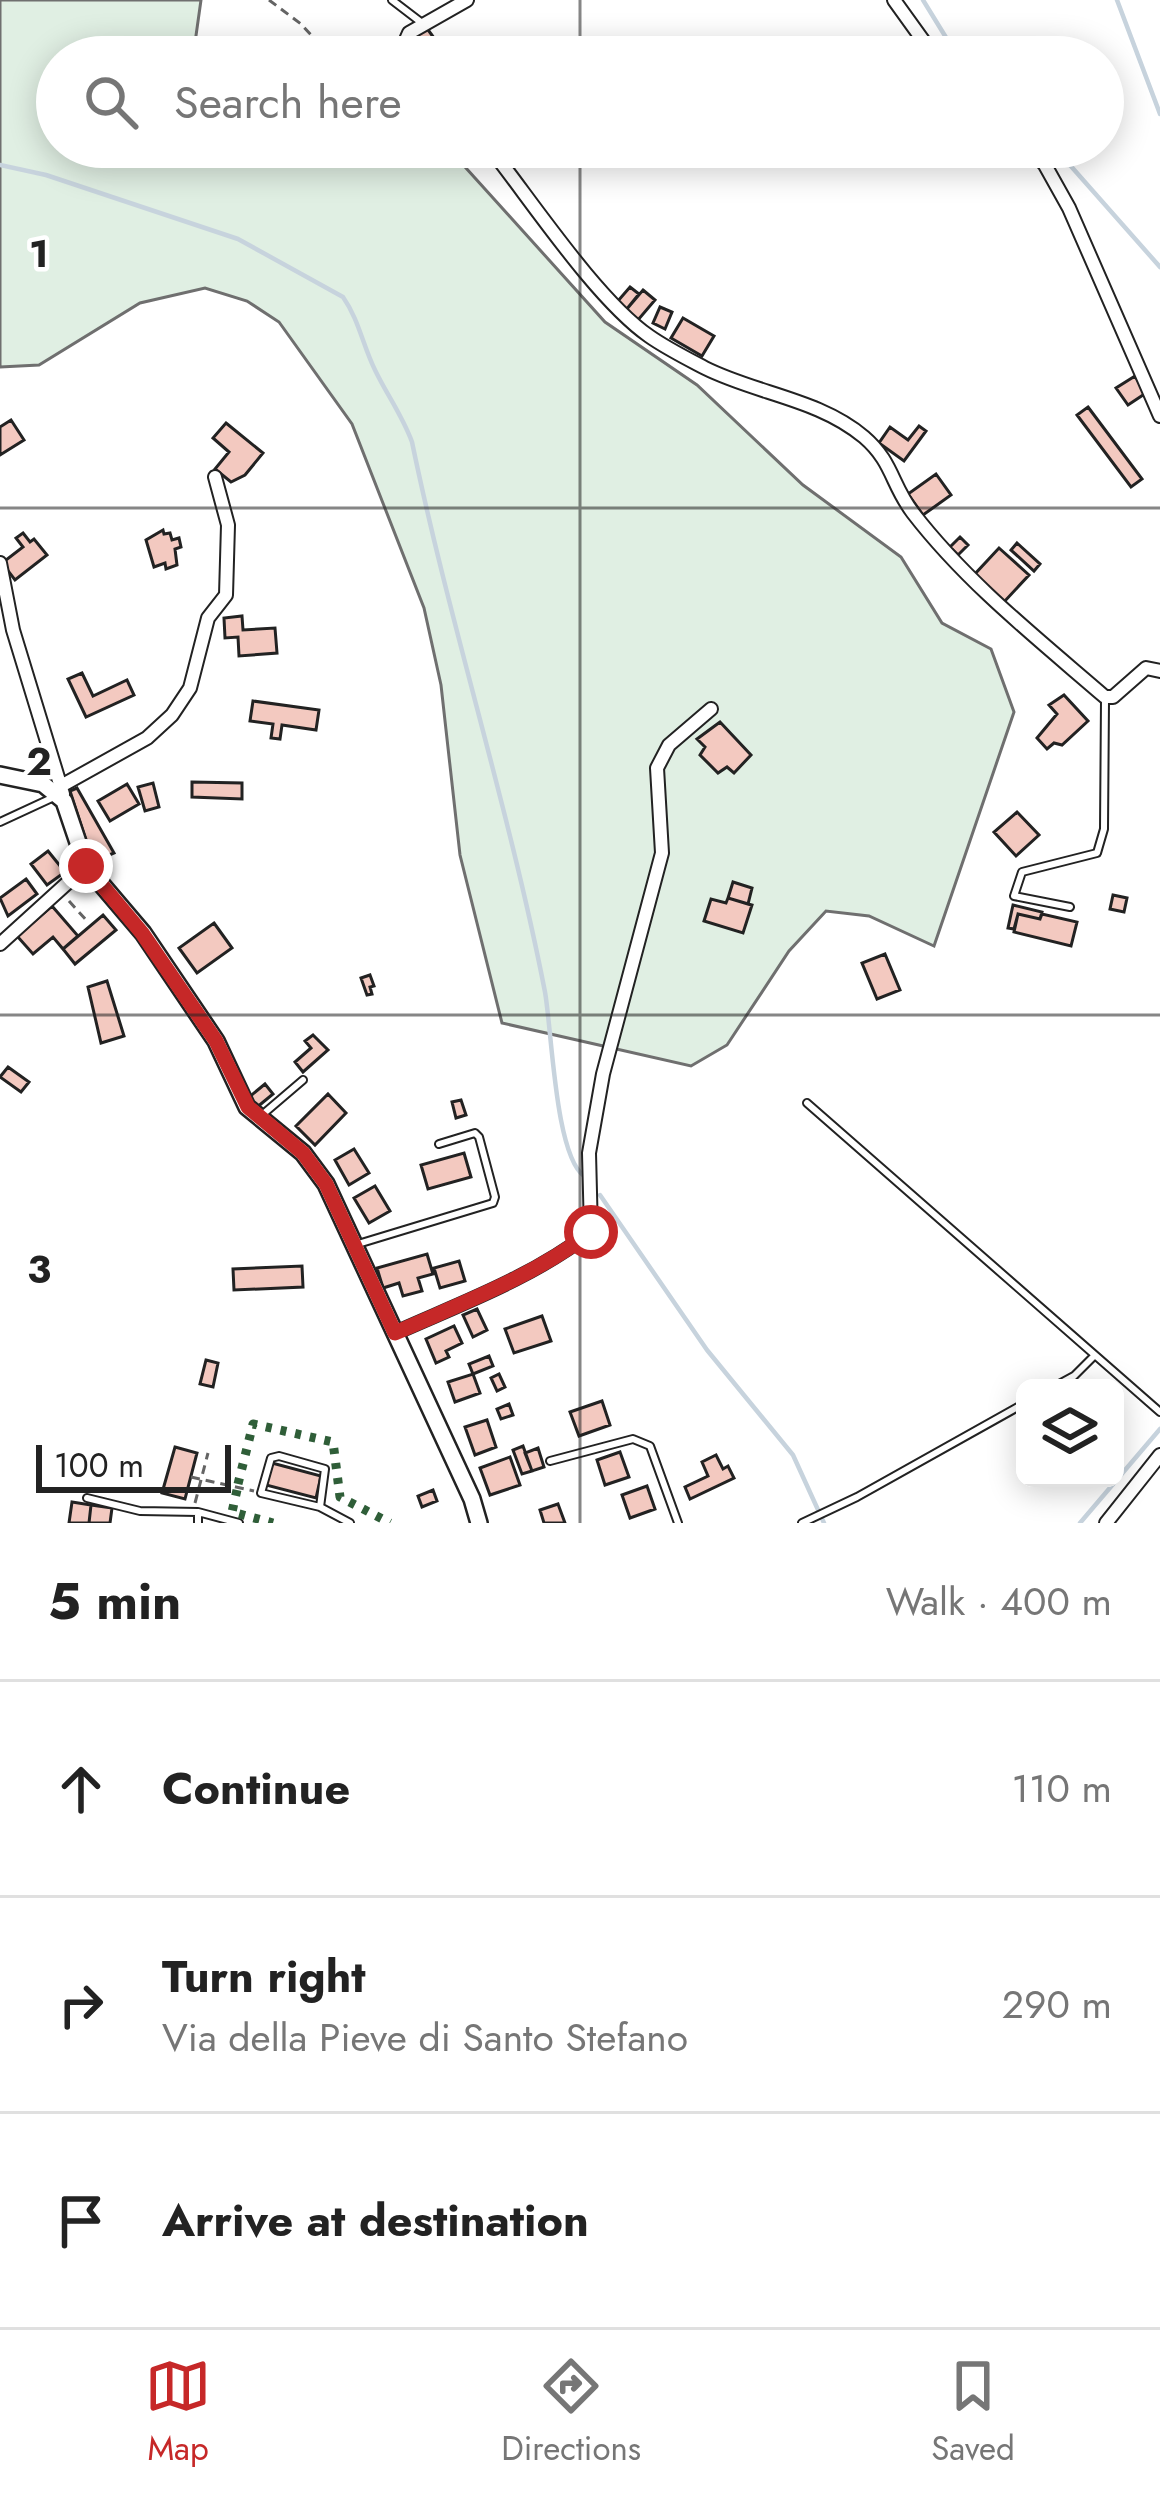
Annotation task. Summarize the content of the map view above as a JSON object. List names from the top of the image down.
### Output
{
  "scale_bar": "100 m",
  "page": {
    "search": "Search here",
    "scale": "100 m",
    "heading": ["5 min", "Walk · 400 m"],
    "list": [
      ["Continue", "110 m"],
      ["Turn right", "Via della Pieve di Santo Stefano", "290 m"],
      "Arrive at destination"
    ],
    "nav": ["Map", "Directions", "Saved"]
  },
  "grid": {
    "rows": ["1", "2", "3"]
  }
}
